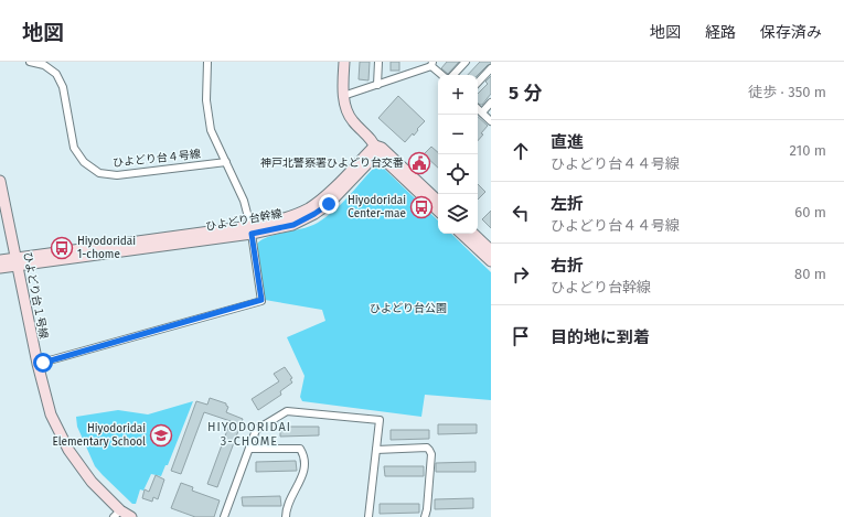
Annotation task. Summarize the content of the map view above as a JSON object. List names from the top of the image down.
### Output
{
  "streets": {
    "street": ["ひよどり台４号線", "ひよどり台幹線", "ひよどり台１号線"]
  },
  "crossings": [
    ["ひよどり台幹線", "ひよどり台１号線"]
  ],
  "districts": ["HIYODORIDAI 3-CHOME"],
  "parks": ["ひよどり台公園"],
  "places": {
    "public building": ["神戸北警察署ひよどり台交番"],
    "bus stop": ["Hiyodoridai Center-mae", "Hiyodoridai 1-chome"],
    "school or university": ["Hiyodoridai Elementary School"]
  },
  "page": {
    "header": "地図",
    "nav": ["地図", "経路", "保存済み"],
    "heading": ["5 分", "徒歩 · 350 m"],
    "map_buttons": ["+", "−"],
    "list": [
      ["直進", "ひよどり台４４号線", "210 m"],
      ["左折", "ひよどり台４４号線", "60 m"],
      ["右折", "ひよどり台幹線", "80 m"],
      "目的地に到着"
    ]
  }
}
